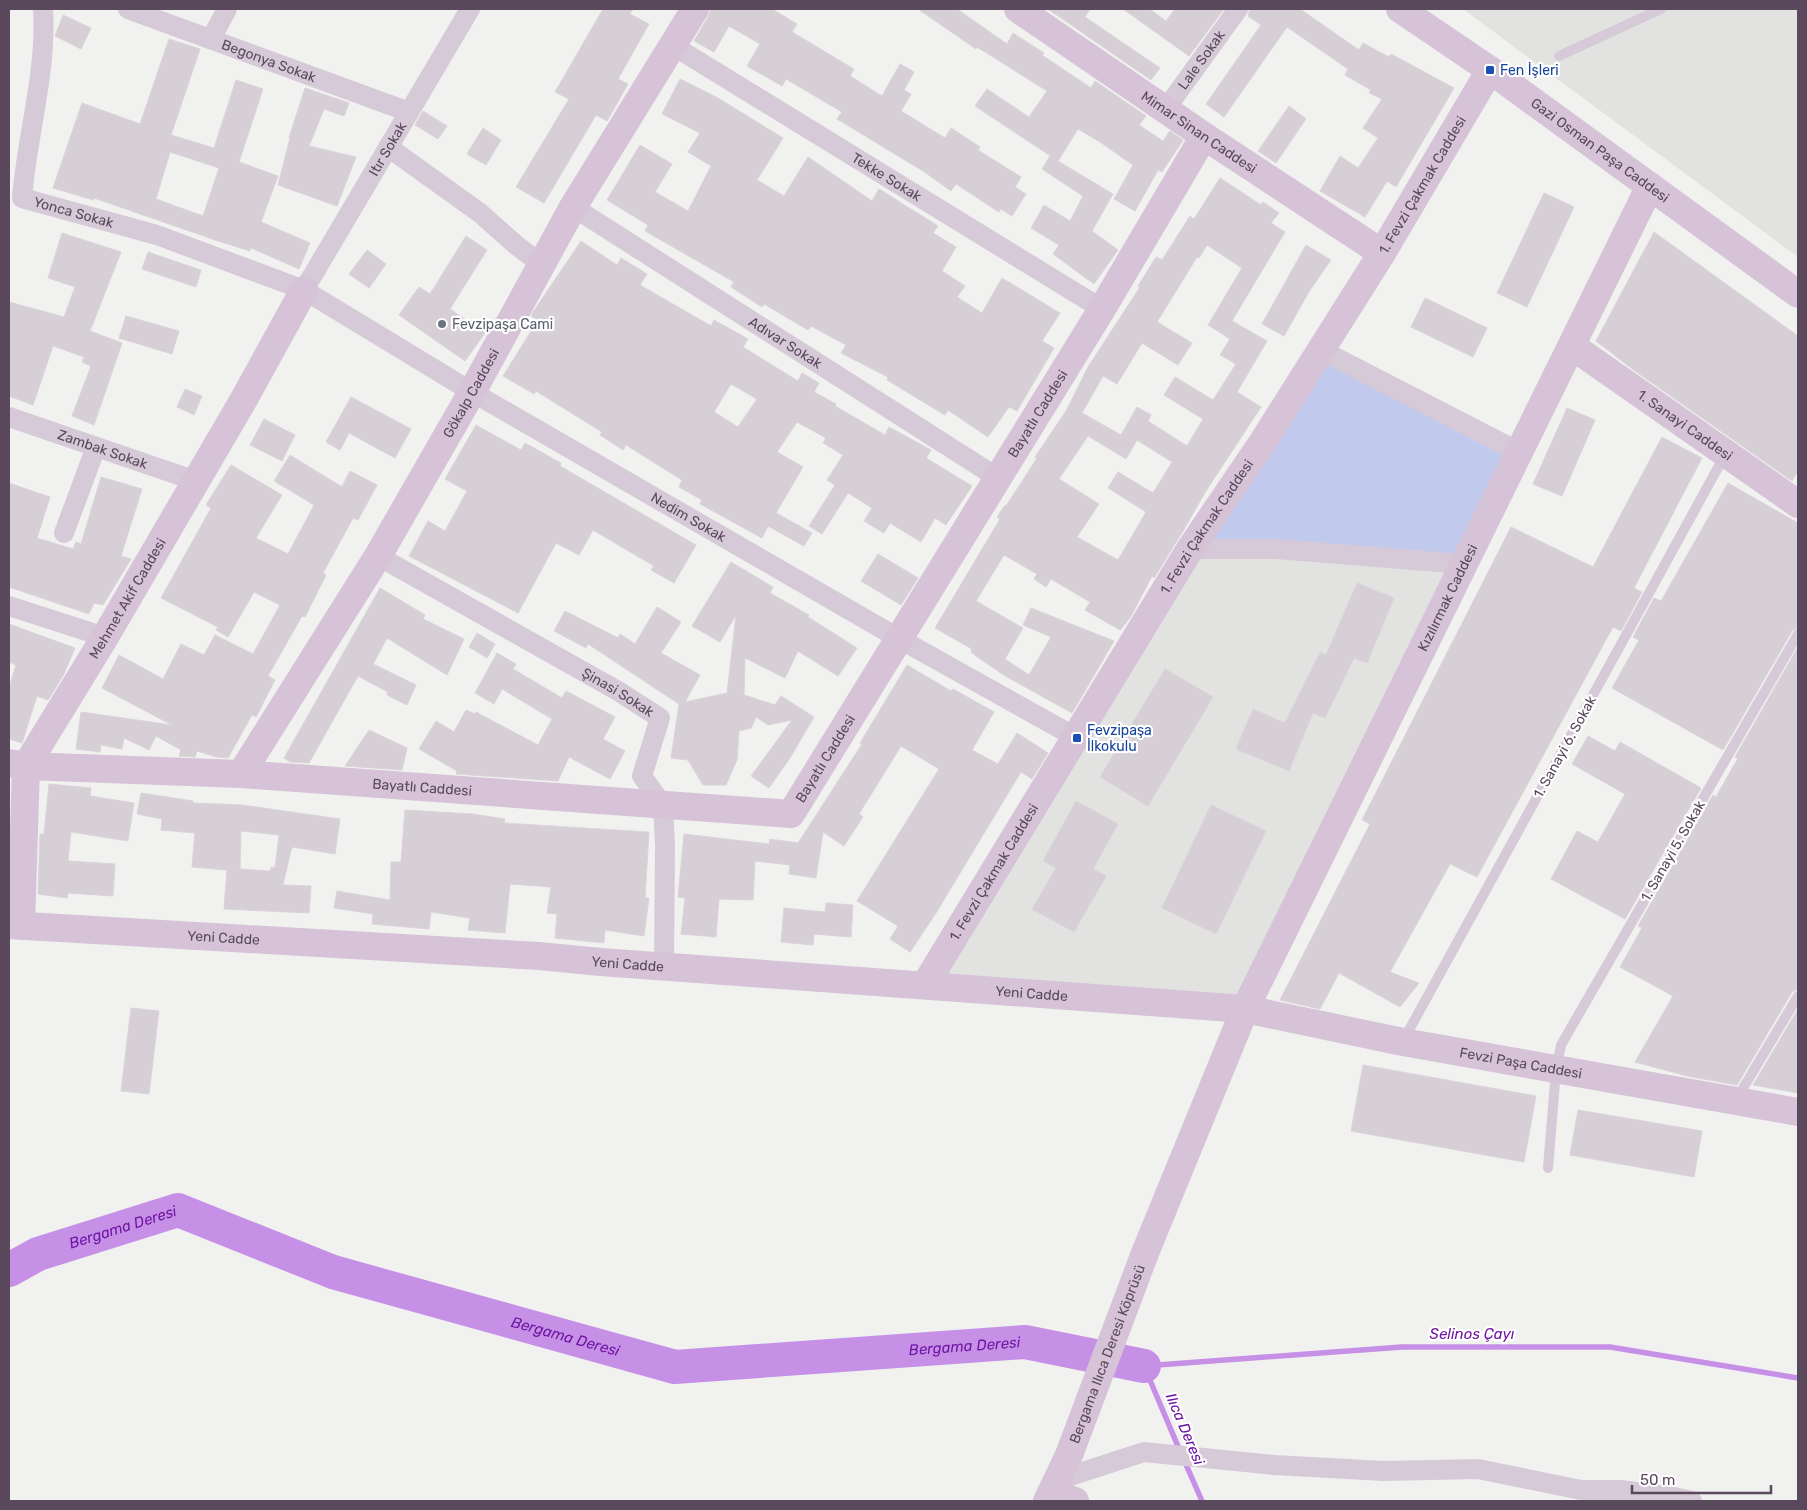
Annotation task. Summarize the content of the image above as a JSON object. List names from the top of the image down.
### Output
{
  "streets": {
    "street": [
      "Lale Sokak",
      "Begonya Sokak",
      "Mimar Sinan Caddesi",
      "Itır Sokak",
      "Gazi Osman Paşa Caddesi",
      "Tekke Sokak",
      "1. Fevzi Çakmak Caddesi",
      "Yonca Sokak",
      "Adıvar Sokak",
      "Gökalp Caddesi",
      "Bayatlı Caddesi",
      "1. Sanayi Caddesi",
      "Zambak Sokak",
      "Nedim Sokak",
      "Kızılırmak Caddesi",
      "Mehmet Akif Caddesi",
      "Şinasi Sokak",
      "Yeni Cadde",
      "Fevzi Paşa Caddesi",
      "Bergama Ilıca Deresi Köprüsü"
    ],
    "lane": ["1. Sanayi 6. Sokak", "1. Sanayi 5. Sokak"]
  },
  "crossings": [
    ["Lale Sokak", "Mimar Sinan Caddesi"],
    ["Begonya Sokak", "Itır Sokak"],
    ["Mimar Sinan Caddesi", "1. Fevzi Çakmak Caddesi"],
    ["Mimar Sinan Caddesi", "Bayatlı Caddesi"],
    ["Itır Sokak", "Yonca Sokak"],
    ["Itır Sokak", "Nedim Sokak"],
    ["Itır Sokak", "Mehmet Akif Caddesi"],
    ["Gazi Osman Paşa Caddesi", "1. Fevzi Çakmak Caddesi"],
    ["Gazi Osman Paşa Caddesi", "Kızılırmak Caddesi"],
    ["Tekke Sokak", "Gökalp Caddesi"],
    ["Tekke Sokak", "Bayatlı Caddesi"],
    ["1. Fevzi Çakmak Caddesi", "Nedim Sokak"],
    ["1. Fevzi Çakmak Caddesi", "Yeni Cadde"],
    ["Yonca Sokak", "Nedim Sokak"],
    ["Yonca Sokak", "Mehmet Akif Caddesi"],
    ["Adıvar Sokak", "Gökalp Caddesi"],
    ["Adıvar Sokak", "Bayatlı Caddesi"],
    ["Gökalp Caddesi", "Bayatlı Caddesi"],
    ["Gökalp Caddesi", "Nedim Sokak"],
    ["Gökalp Caddesi", "Şinasi Sokak"],
    ["Bayatlı Caddesi", "Nedim Sokak"],
    ["Bayatlı Caddesi", "Mehmet Akif Caddesi"],
    ["Bayatlı Caddesi", "Şinasi Sokak"],
    ["1. Sanayi Caddesi", "Kızılırmak Caddesi"],
    ["1. Sanayi Caddesi", "1. Sanayi 6. Sokak"],
    ["Zambak Sokak", "Mehmet Akif Caddesi"],
    ["Nedim Sokak", "Mehmet Akif Caddesi"],
    ["Kızılırmak Caddesi", "Yeni Cadde"],
    ["Kızılırmak Caddesi", "Fevzi Paşa Caddesi"],
    ["Kızılırmak Caddesi", "Bergama Ilıca Deresi Köprüsü"],
    ["1. Sanayi 6. Sokak", "Fevzi Paşa Caddesi"],
    ["1. Sanayi 5. Sokak", "Fevzi Paşa Caddesi"],
    ["Yeni Cadde", "Fevzi Paşa Caddesi"]
  ],
  "water": ["Bergama Deresi", "Selinos Çayı", "Ilıca Deresi"],
  "places": {
    "transit": ["Fen İşleri", "Fevzipaşa İlkokulu"],
    "other": ["Fevzipaşa Cami"]
  },
  "scale_bar": "50 m"
}
